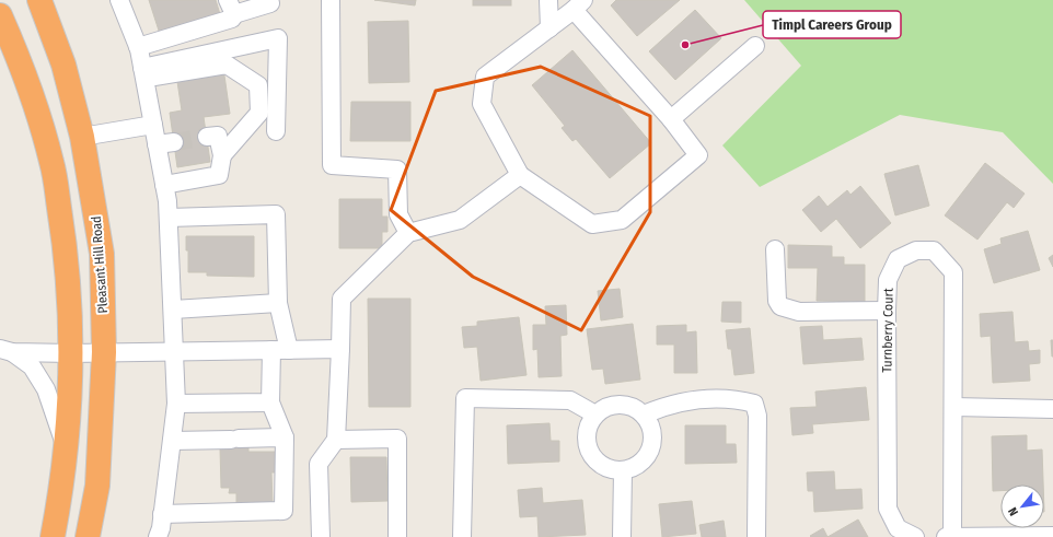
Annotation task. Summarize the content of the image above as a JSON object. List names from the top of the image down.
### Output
{
  "streets": {
    "highway": ["Pleasant Hill Road"],
    "street": ["Turnberry Court"]
  },
  "places": ["Timpl Careers Group"],
  "north": "bottom left"
}
